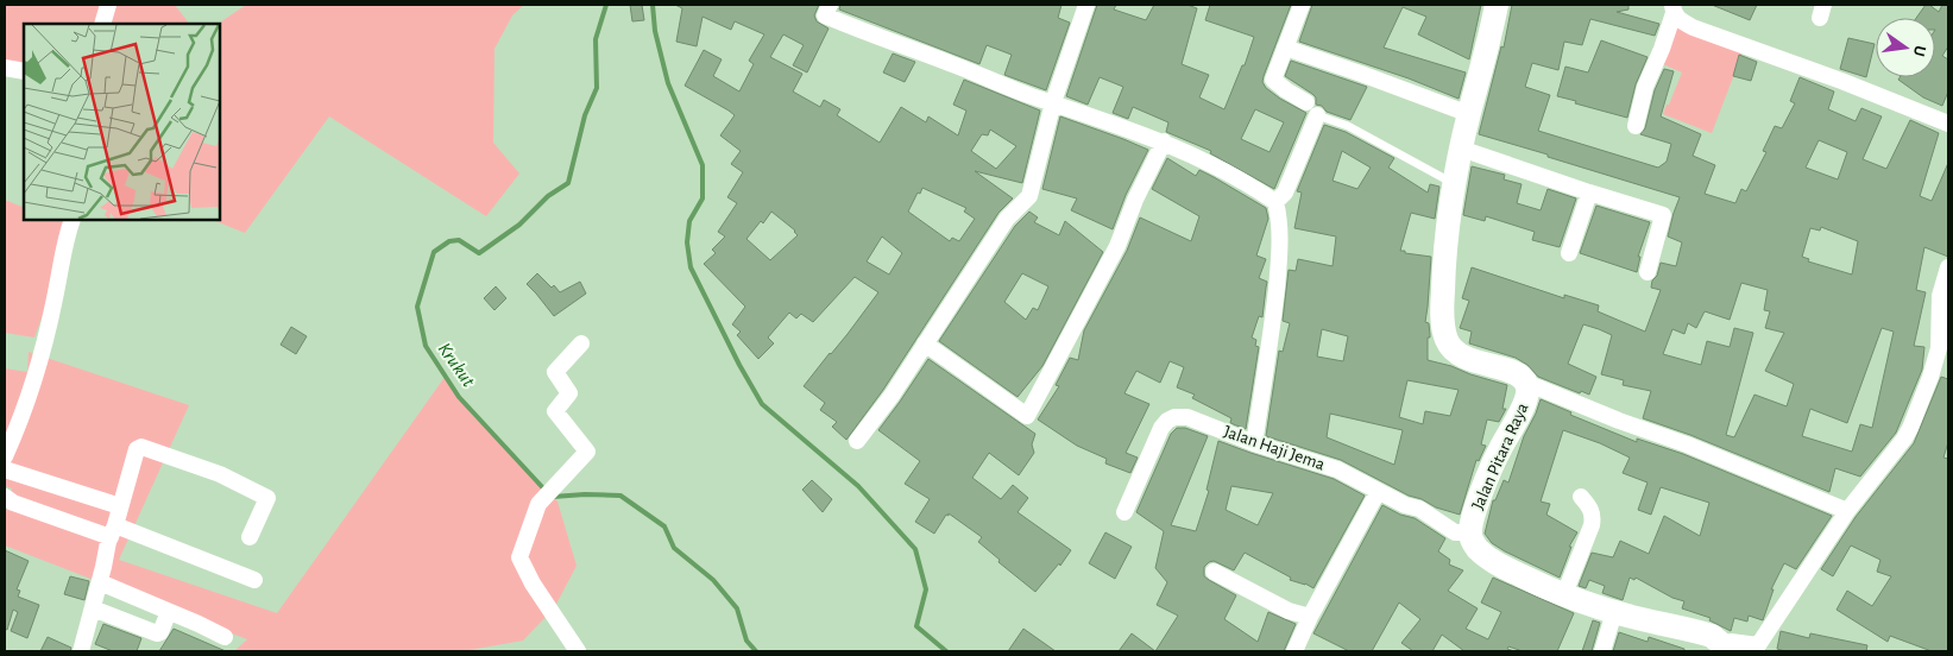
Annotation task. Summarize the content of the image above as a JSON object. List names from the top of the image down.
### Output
{
  "streets": {
    "main road": ["Jalan Pitara Raya"],
    "street": ["Jalan Haji Jema"]
  },
  "crossings": [
    ["Jalan Haji Jema", "Jalan Pitara Raya"]
  ],
  "water": ["Krukut"],
  "north": "right"
}
